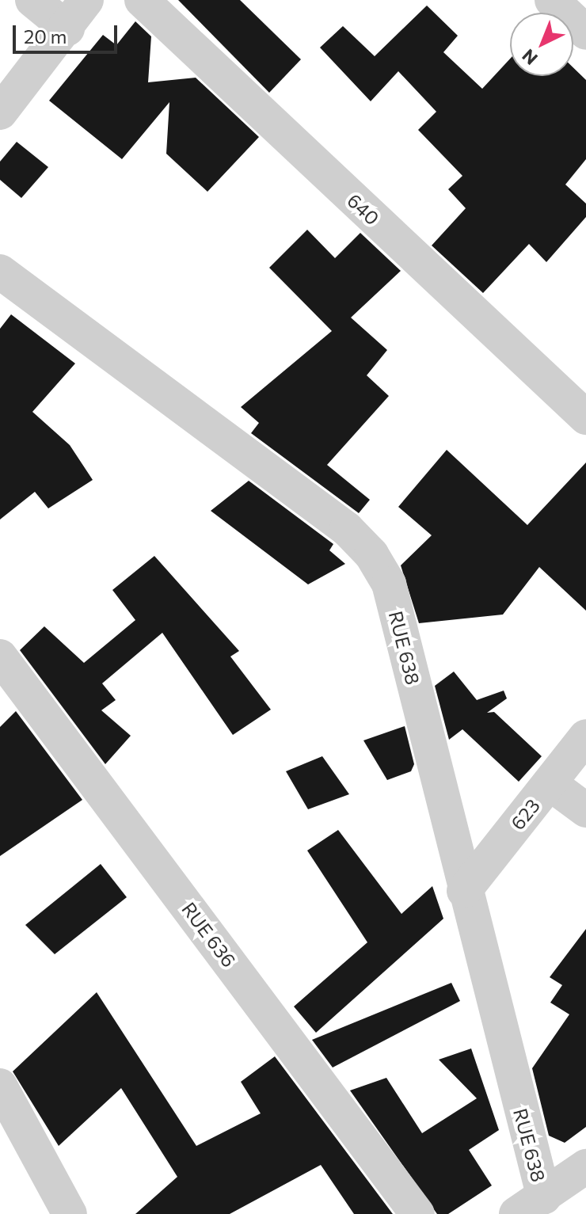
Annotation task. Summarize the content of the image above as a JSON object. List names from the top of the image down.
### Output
{
  "streets": {
    "street": [
      "640",
      "RUE 638",
      "623",
      "RUE 636"
    ]
  },
  "crossings": [
    ["RUE 638", "623"]
  ],
  "scale_bar": "20 m",
  "north": "bottom left"
}
